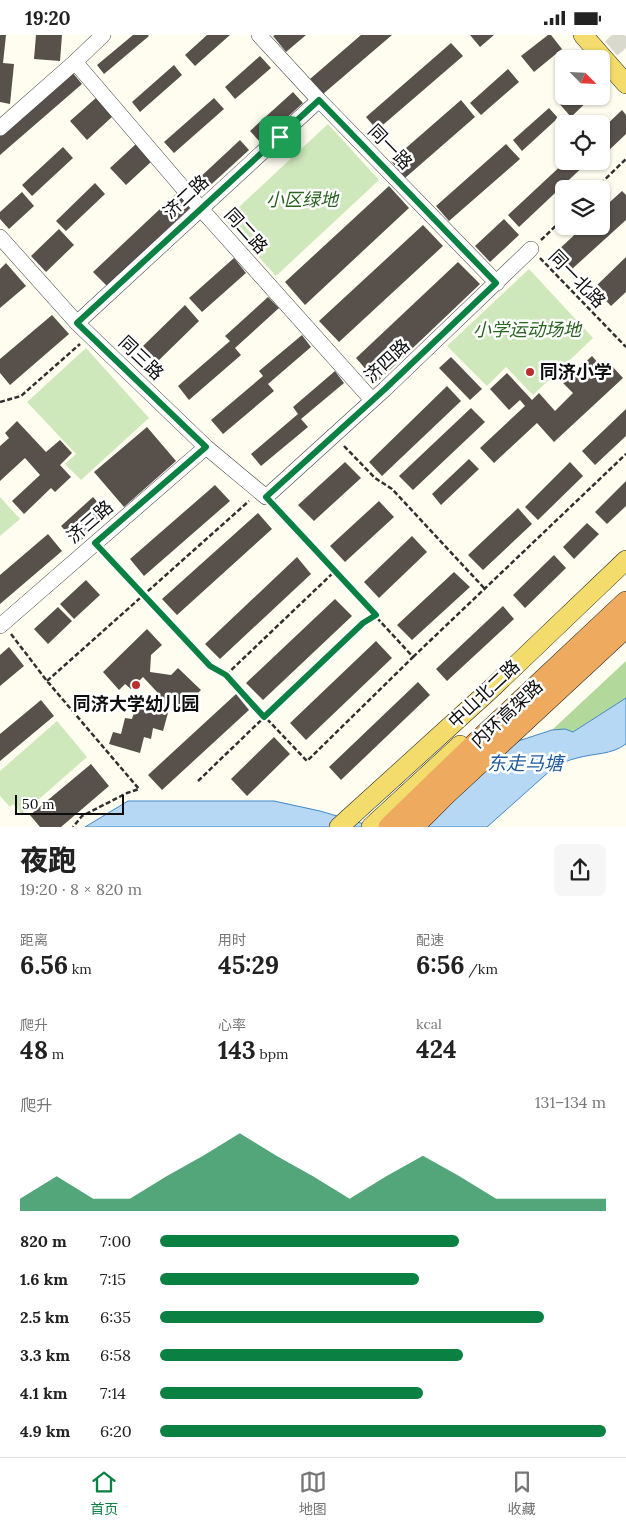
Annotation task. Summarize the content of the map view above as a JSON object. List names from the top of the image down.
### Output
{
  "streets": {
    "highway": ["内环高架路"],
    "main road": ["中山北二路"],
    "street": [
      "同一路",
      "济二路",
      "同二路",
      "同三路",
      "济四路",
      "济三路"
    ],
    "path": ["同一北路"]
  },
  "crossings": [
    ["同一路", "济二路"],
    ["同一路", "济四路"],
    ["济二路", "同二路"],
    ["济二路", "同三路"],
    ["同二路", "济四路"],
    ["同一北路", "济四路"],
    ["同三路", "济四路"],
    ["同三路", "济三路"],
    ["中山北二路", "内环高架路"]
  ],
  "water": ["东走马塘"],
  "parks": ["小区绿地", "小学运动场地"],
  "places": ["同济小学", "同济大学幼儿园"],
  "scale_bar": "50 m",
  "north": "bottom right",
  "page": {
    "status": "19:20",
    "scale": "50 m",
    "heading": ["夜跑", "19:20 · 8 × 820 m"],
    "stats": [
      ["距离", "6.56 km"],
      ["用时", "45:29"],
      ["配速", "6:56 /km"],
      ["爬升", "48 m"],
      ["心率", "143 bpm"],
      ["kcal", "424"]
    ],
    "chart": ["爬升", "131–134 m"],
    "list": [
      {
        "name": "820 m",
        "note": "7:00"
      },
      {
        "name": "1.6 km",
        "note": "7:15"
      },
      {
        "name": "2.5 km",
        "note": "6:35"
      },
      {
        "name": "3.3 km",
        "note": "6:58"
      },
      {
        "name": "4.1 km",
        "note": "7:14"
      },
      {
        "name": "4.9 km",
        "note": "6:20"
      }
    ],
    "tabs": ["首页", "地图", "收藏"]
  }
}
